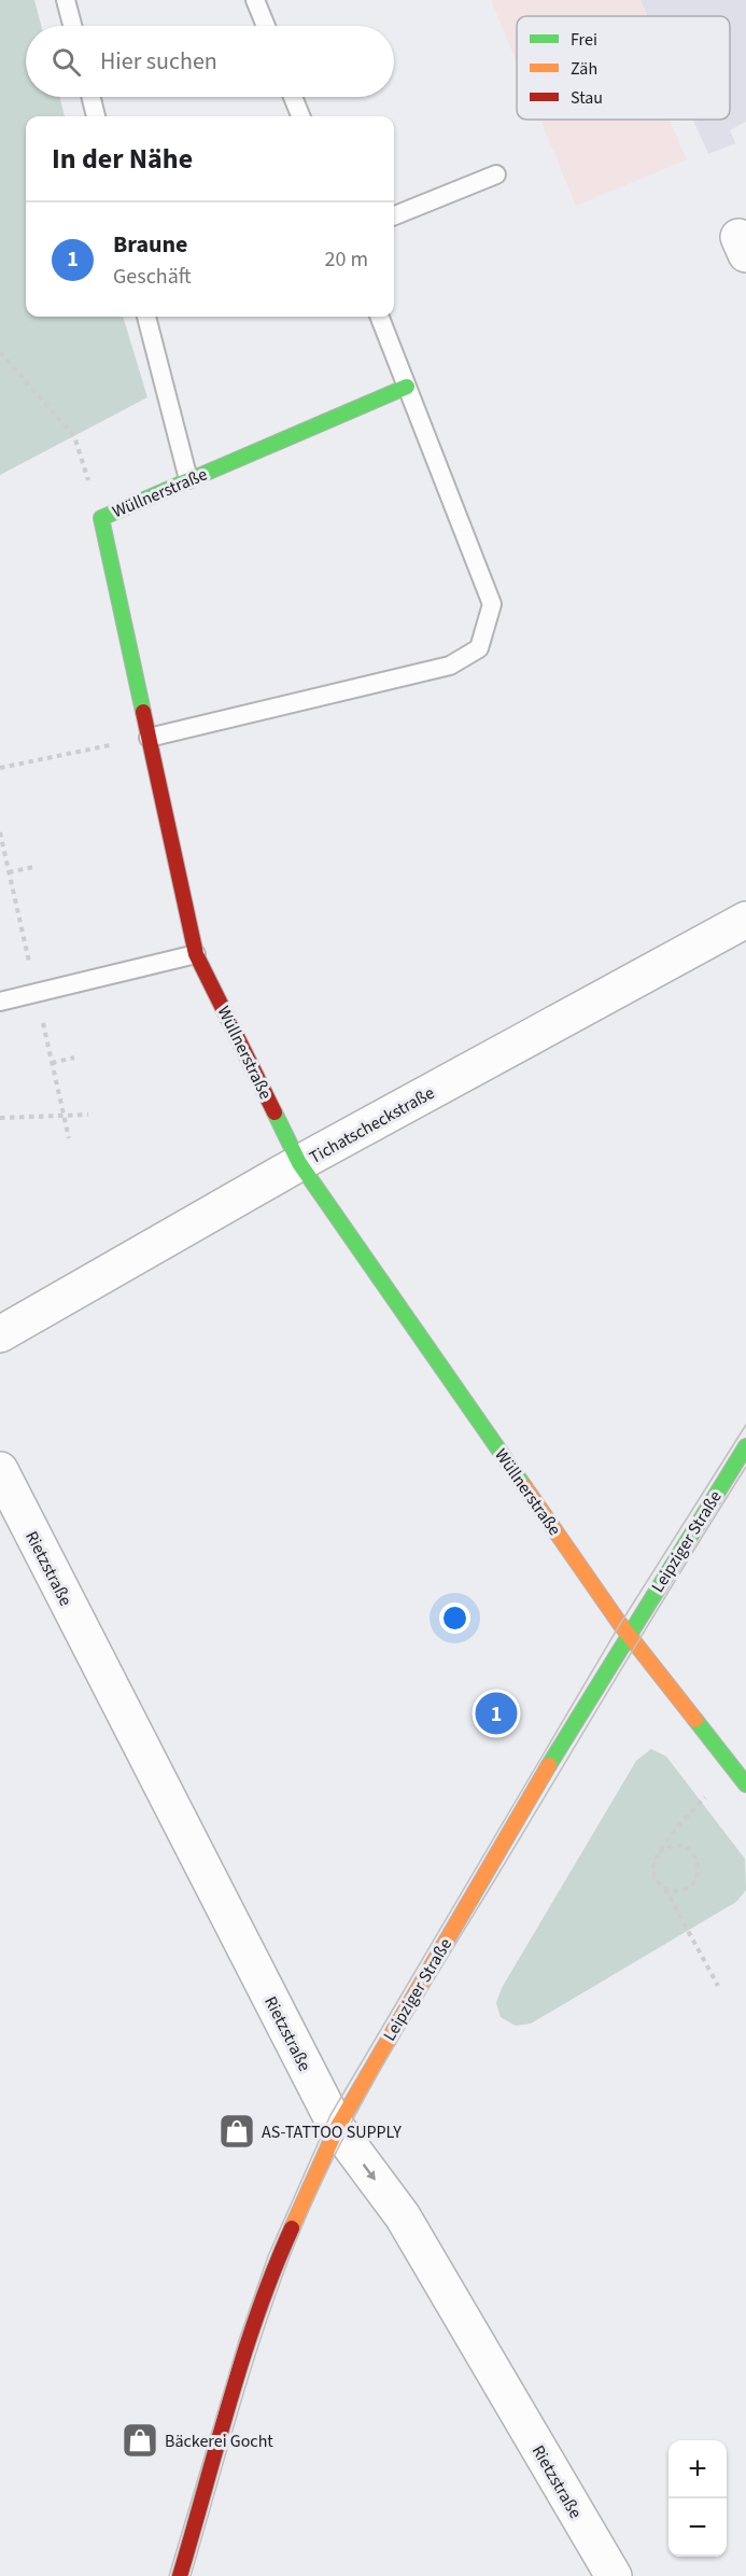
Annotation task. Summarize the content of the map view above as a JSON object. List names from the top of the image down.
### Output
{
  "streets": {
    "street": [
      "Wüllnerstraße",
      "Tichatscheckstraße",
      "Leipziger Straße",
      "Rietzstraße"
    ]
  },
  "crossings": [
    ["Wüllnerstraße", "Tichatscheckstraße"],
    ["Wüllnerstraße", "Leipziger Straße"],
    ["Leipziger Straße", "Rietzstraße"]
  ],
  "one_way": ["Rietzstraße"],
  "places": {
    "shop": ["AS-TATTOO SUPPLY", "Bäckerei Gocht"]
  },
  "legend": ["Frei", "Zäh", "Stau"],
  "page": {
    "search": "Hier suchen",
    "heading": "In der Nähe",
    "list": [
      {
        "mark": "1",
        "name": "Braune",
        "note": "Geschäft",
        "value": "20 m"
      }
    ],
    "pins": "1",
    "map_buttons": ["+", "−"]
  }
}
